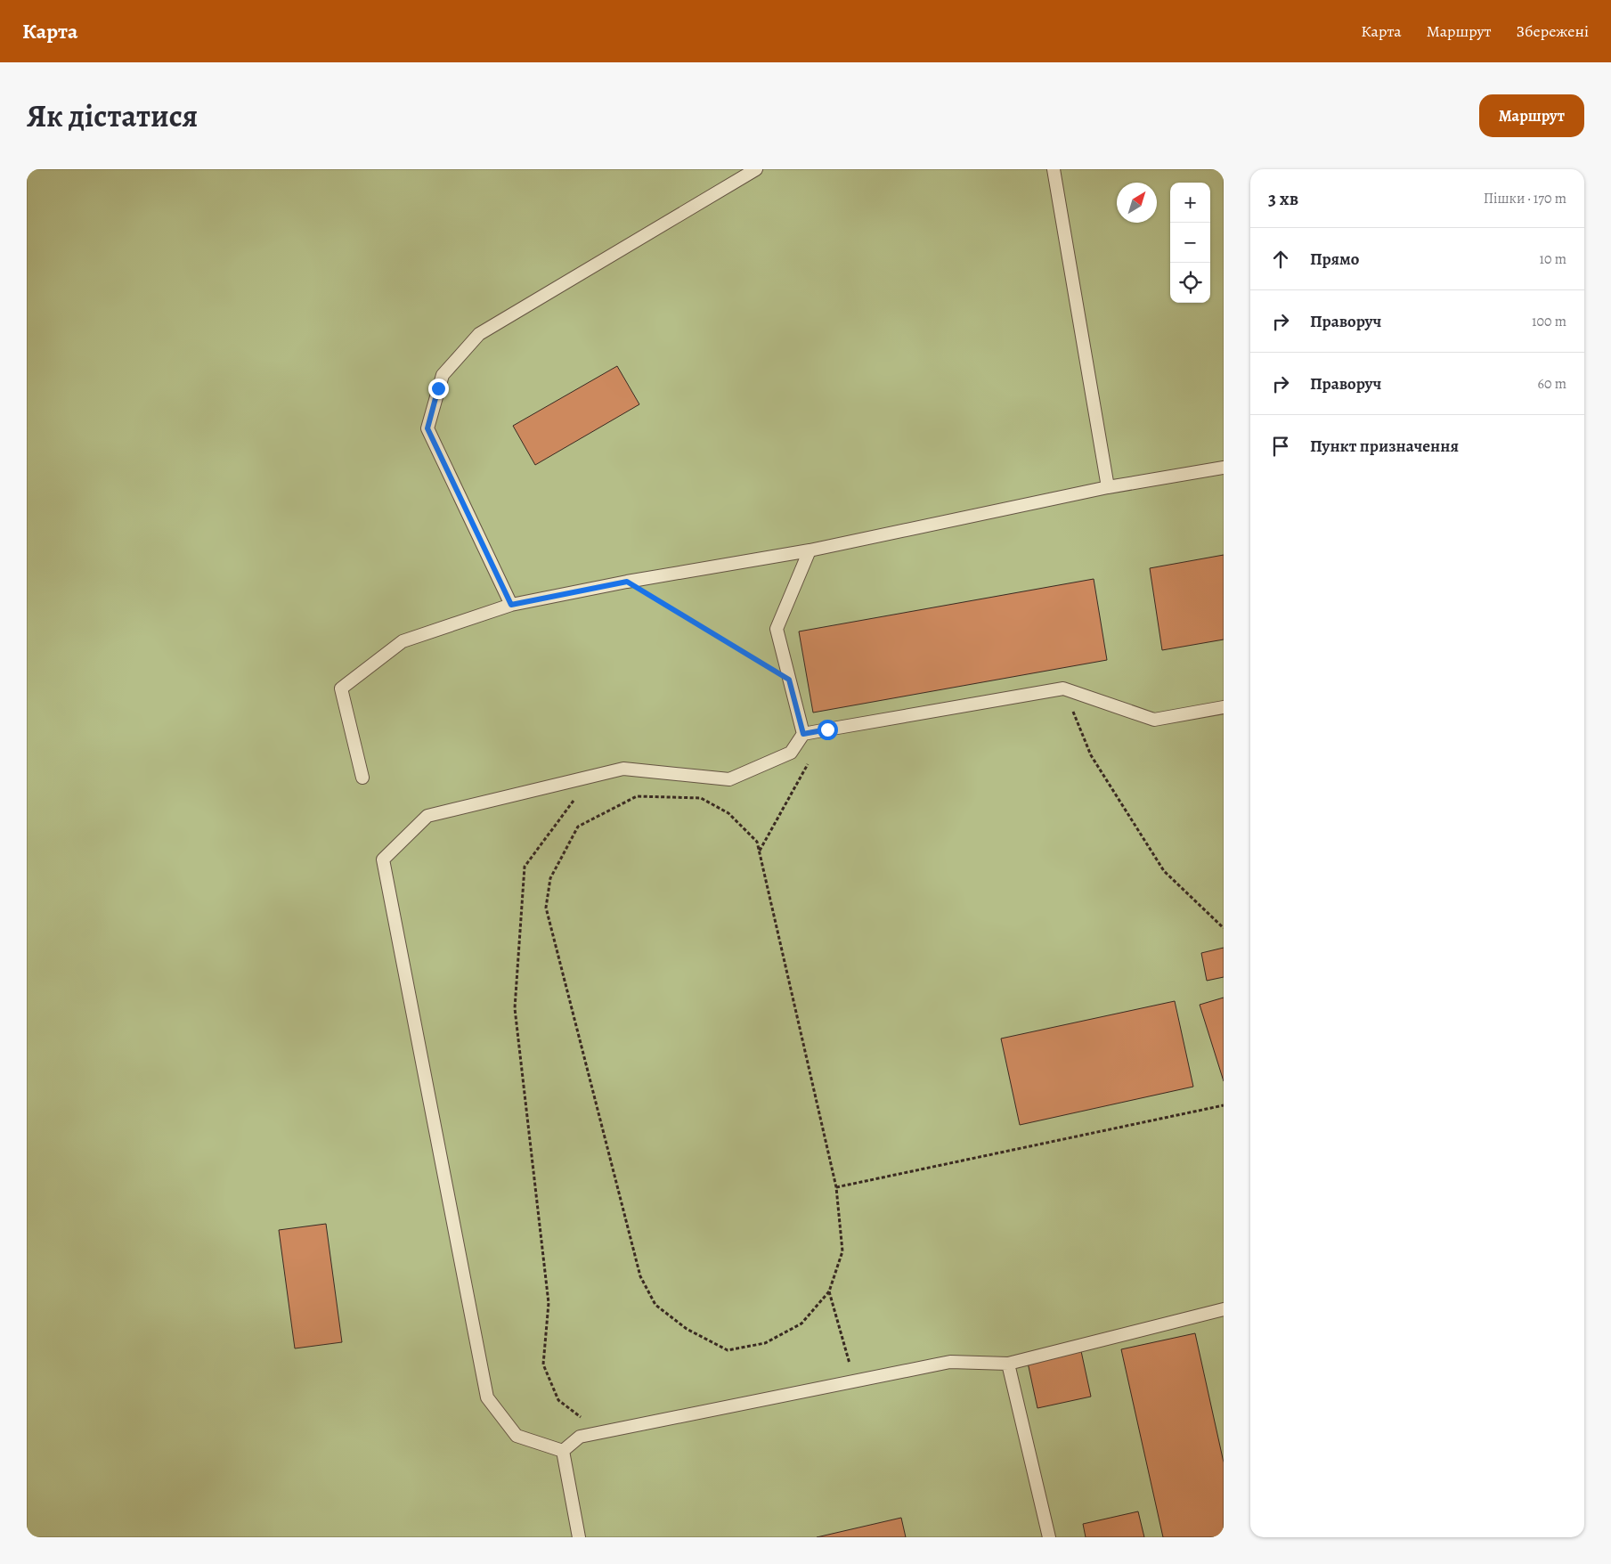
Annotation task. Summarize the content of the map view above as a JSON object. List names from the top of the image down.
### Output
{
  "north": "top right",
  "page": {
    "header": "Карта",
    "nav": ["Карта", "Маршрут", "Збережені"],
    "title": "Як дістатися",
    "buttons": "Маршрут",
    "heading": ["3 хв", "Пішки · 170 m"],
    "map_buttons": ["+", "−"],
    "list": [
      ["Прямо", "10 m"],
      ["Праворуч", "100 m"],
      ["Праворуч", "60 m"],
      "Пункт призначення"
    ]
  }
}
